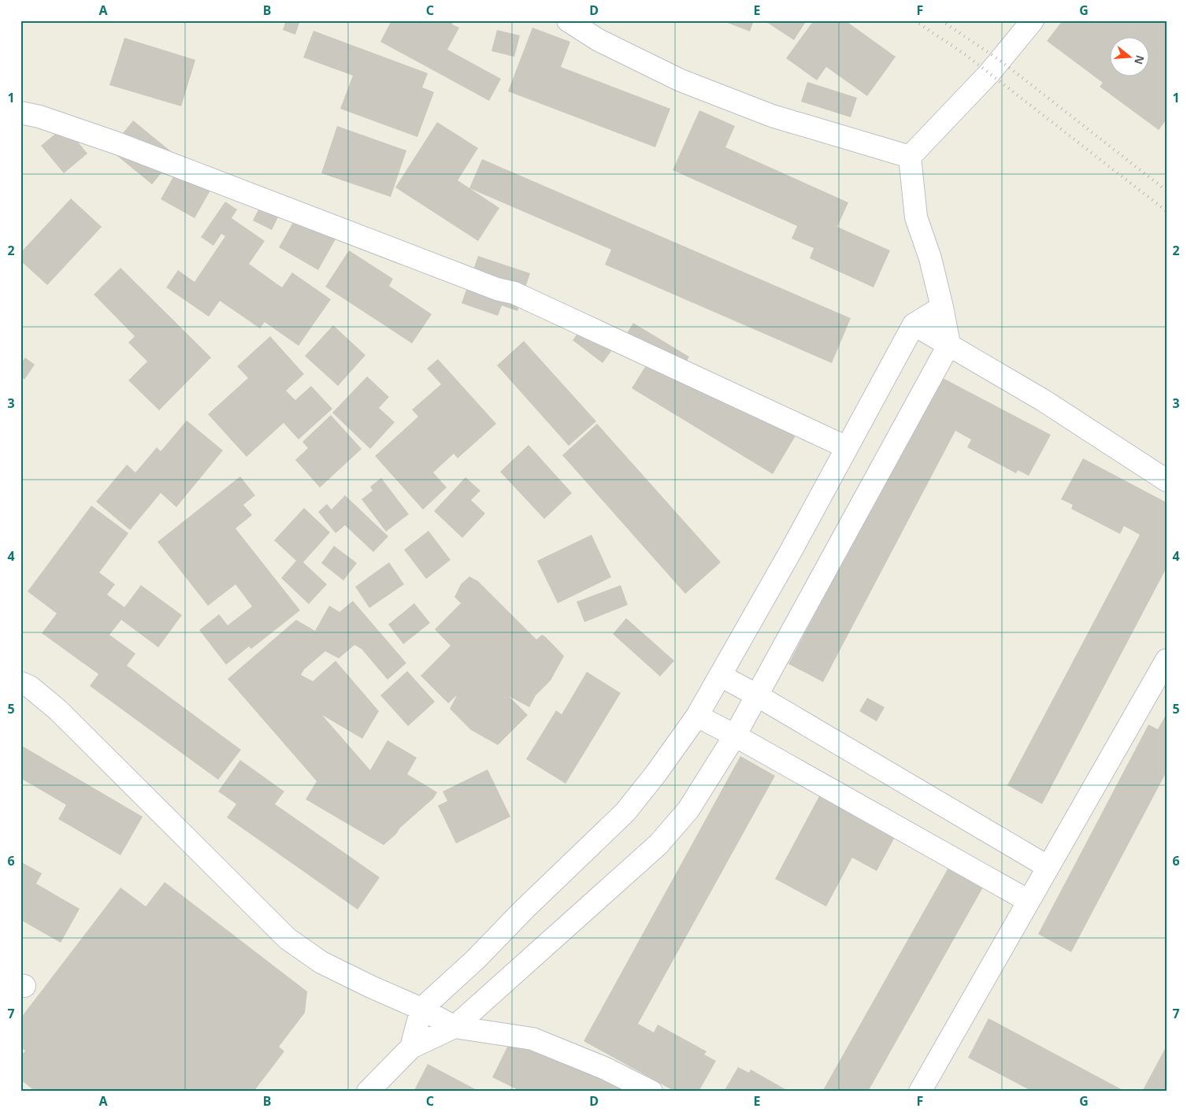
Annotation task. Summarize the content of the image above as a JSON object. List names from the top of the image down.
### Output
{
  "north": "right",
  "grid": {
    "columns": [
      "A",
      "B",
      "C",
      "D",
      "E",
      "F",
      "G"
    ],
    "rows": [
      "1",
      "2",
      "3",
      "4",
      "5",
      "6",
      "7"
    ]
  }
}
